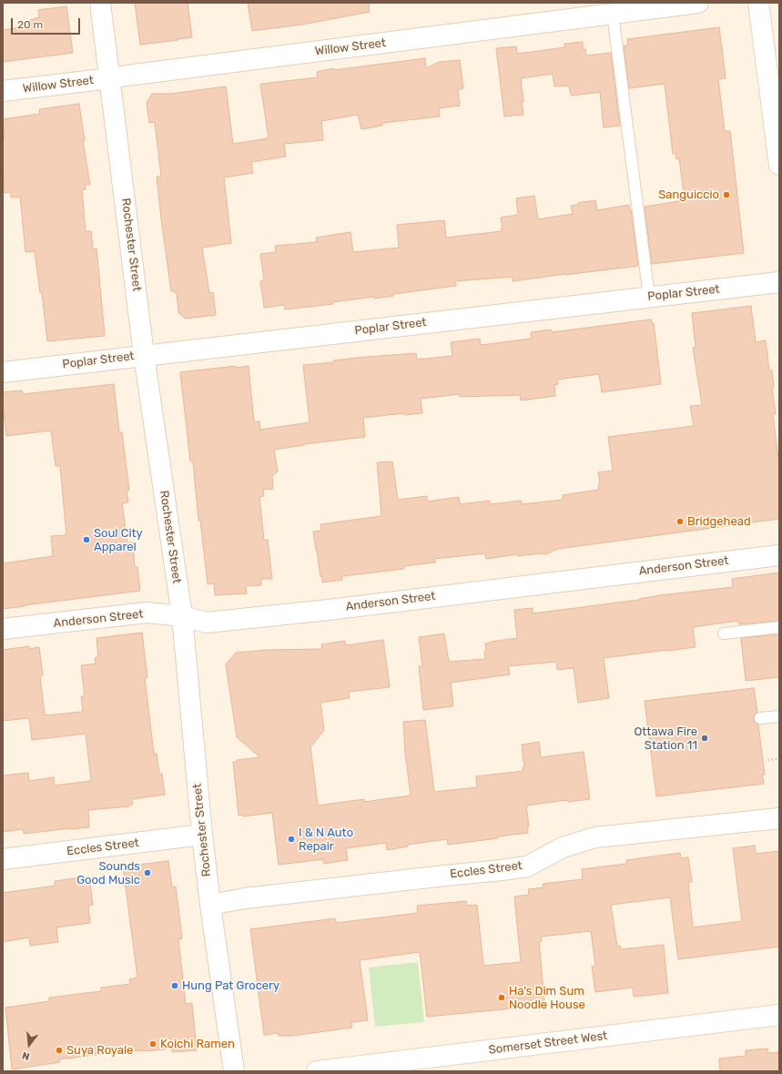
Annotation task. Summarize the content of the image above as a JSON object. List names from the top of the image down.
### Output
{
  "streets": {
    "street": [
      "Willow Street",
      "Rochester Street",
      "Poplar Street",
      "Anderson Street",
      "Eccles Street",
      "Somerset Street West"
    ]
  },
  "crossings": [
    ["Willow Street", "Rochester Street"],
    ["Rochester Street", "Poplar Street"],
    ["Rochester Street", "Anderson Street"],
    ["Rochester Street", "Eccles Street"]
  ],
  "places": [
    "Sanguiccio",
    "Bridgehead",
    "Soul City Apparel",
    "Ottawa Fire Station 11",
    "I & N Auto Repair",
    "Sounds Good Music",
    "Hung Pat Grocery",
    "Ha's Dim Sum Noodle House",
    "Koichi Ramen",
    "Suya Royale"
  ],
  "scale_bar": "20 m",
  "north": "bottom"
}
